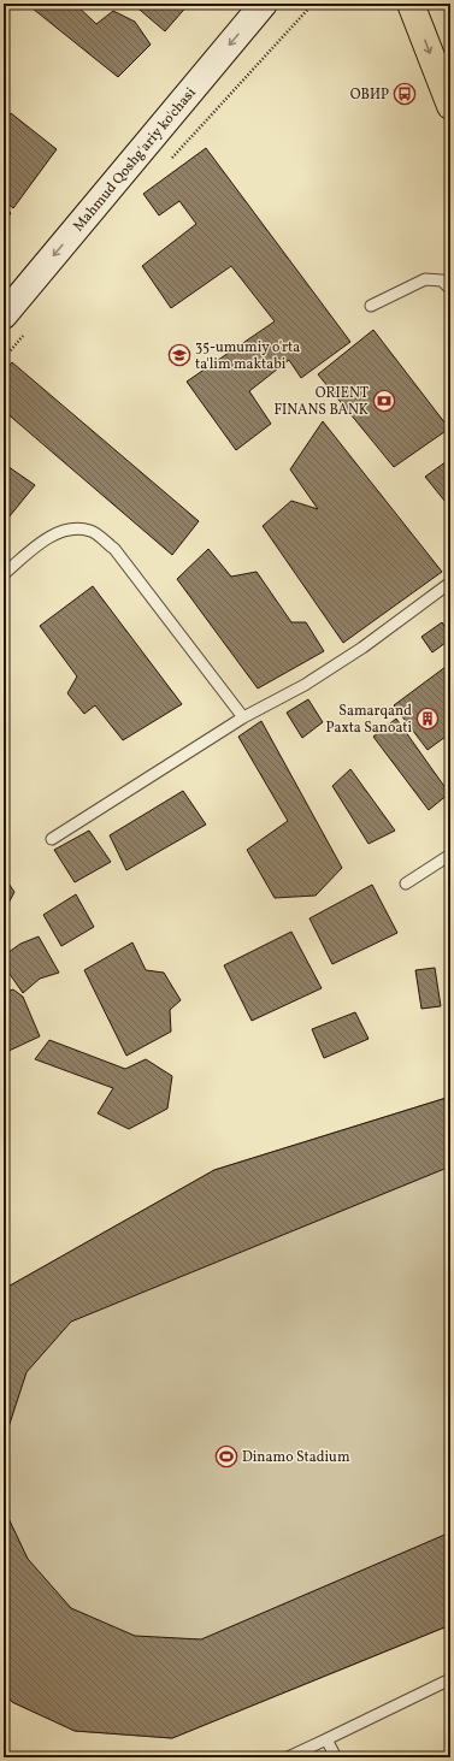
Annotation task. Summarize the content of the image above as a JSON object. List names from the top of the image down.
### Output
{
  "streets": {
    "main road": ["Mahmud Qoshg'ariy ko'chasi"]
  },
  "one_way": ["Mahmud Qoshg'ariy ko'chasi"],
  "places": {
    "bus stop": ["ОВИР"],
    "school or university": ["35-umumiy o'rta ta'lim maktabi"],
    "bank": ["ORIENT FINANS BANK"],
    "building": ["Samarqand Paxta Sanoati"],
    "sports": ["Dinamo Stadium"]
  }
}
